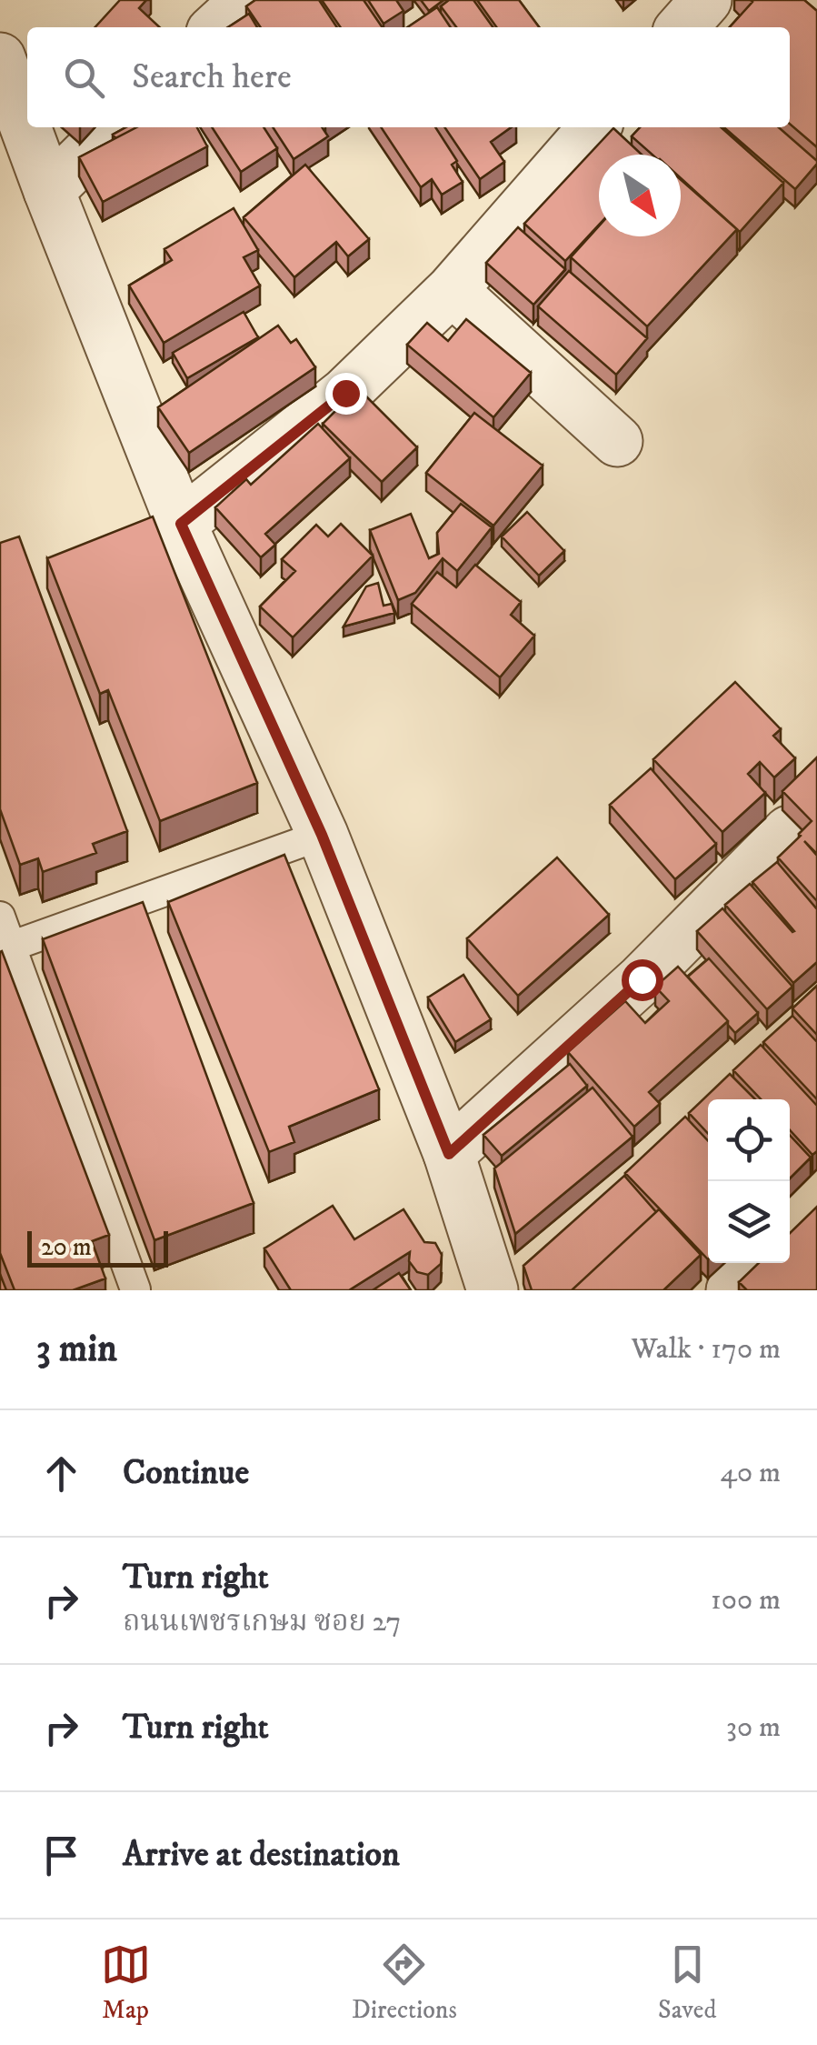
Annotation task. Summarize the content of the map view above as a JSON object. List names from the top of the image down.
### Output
{
  "scale_bar": "20 m",
  "north": "bottom right",
  "page": {
    "search": "Search here",
    "scale": "20 m",
    "heading": ["3 min", "Walk · 170 m"],
    "list": [
      ["Continue", "40 m"],
      ["Turn right", "ถนนเพชรเกษม ซอย 27", "100 m"],
      ["Turn right", "30 m"],
      "Arrive at destination"
    ],
    "nav": ["Map", "Directions", "Saved"]
  }
}
